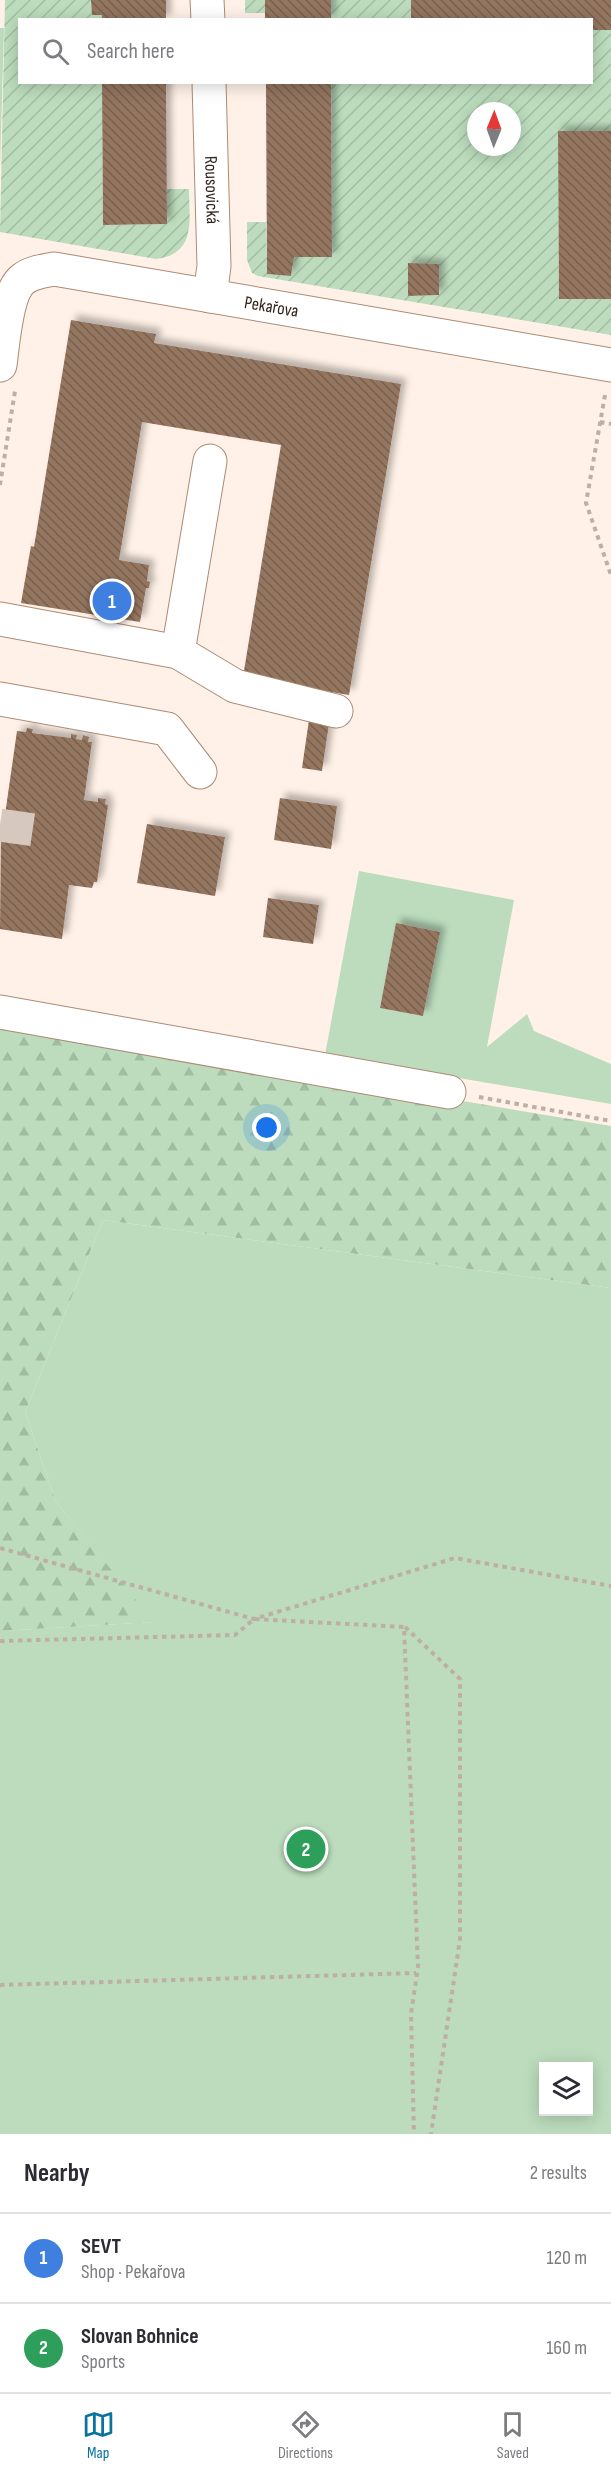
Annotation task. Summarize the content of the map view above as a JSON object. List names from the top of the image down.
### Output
{
  "streets": {
    "street": ["Rousovická", "Pekařova"]
  },
  "crossings": [
    ["Rousovická", "Pekařova"]
  ],
  "north": "top",
  "page": {
    "search": "Search here",
    "pins": ["1", "2"],
    "heading": ["Nearby", "2 results"],
    "list": [
      {
        "mark": "1",
        "name": "SEVT",
        "note": "Shop · Pekařova",
        "value": "120 m"
      },
      {
        "mark": "2",
        "name": "Slovan Bohnice",
        "note": "Sports",
        "value": "160 m"
      }
    ],
    "nav": ["Map", "Directions", "Saved"]
  }
}
